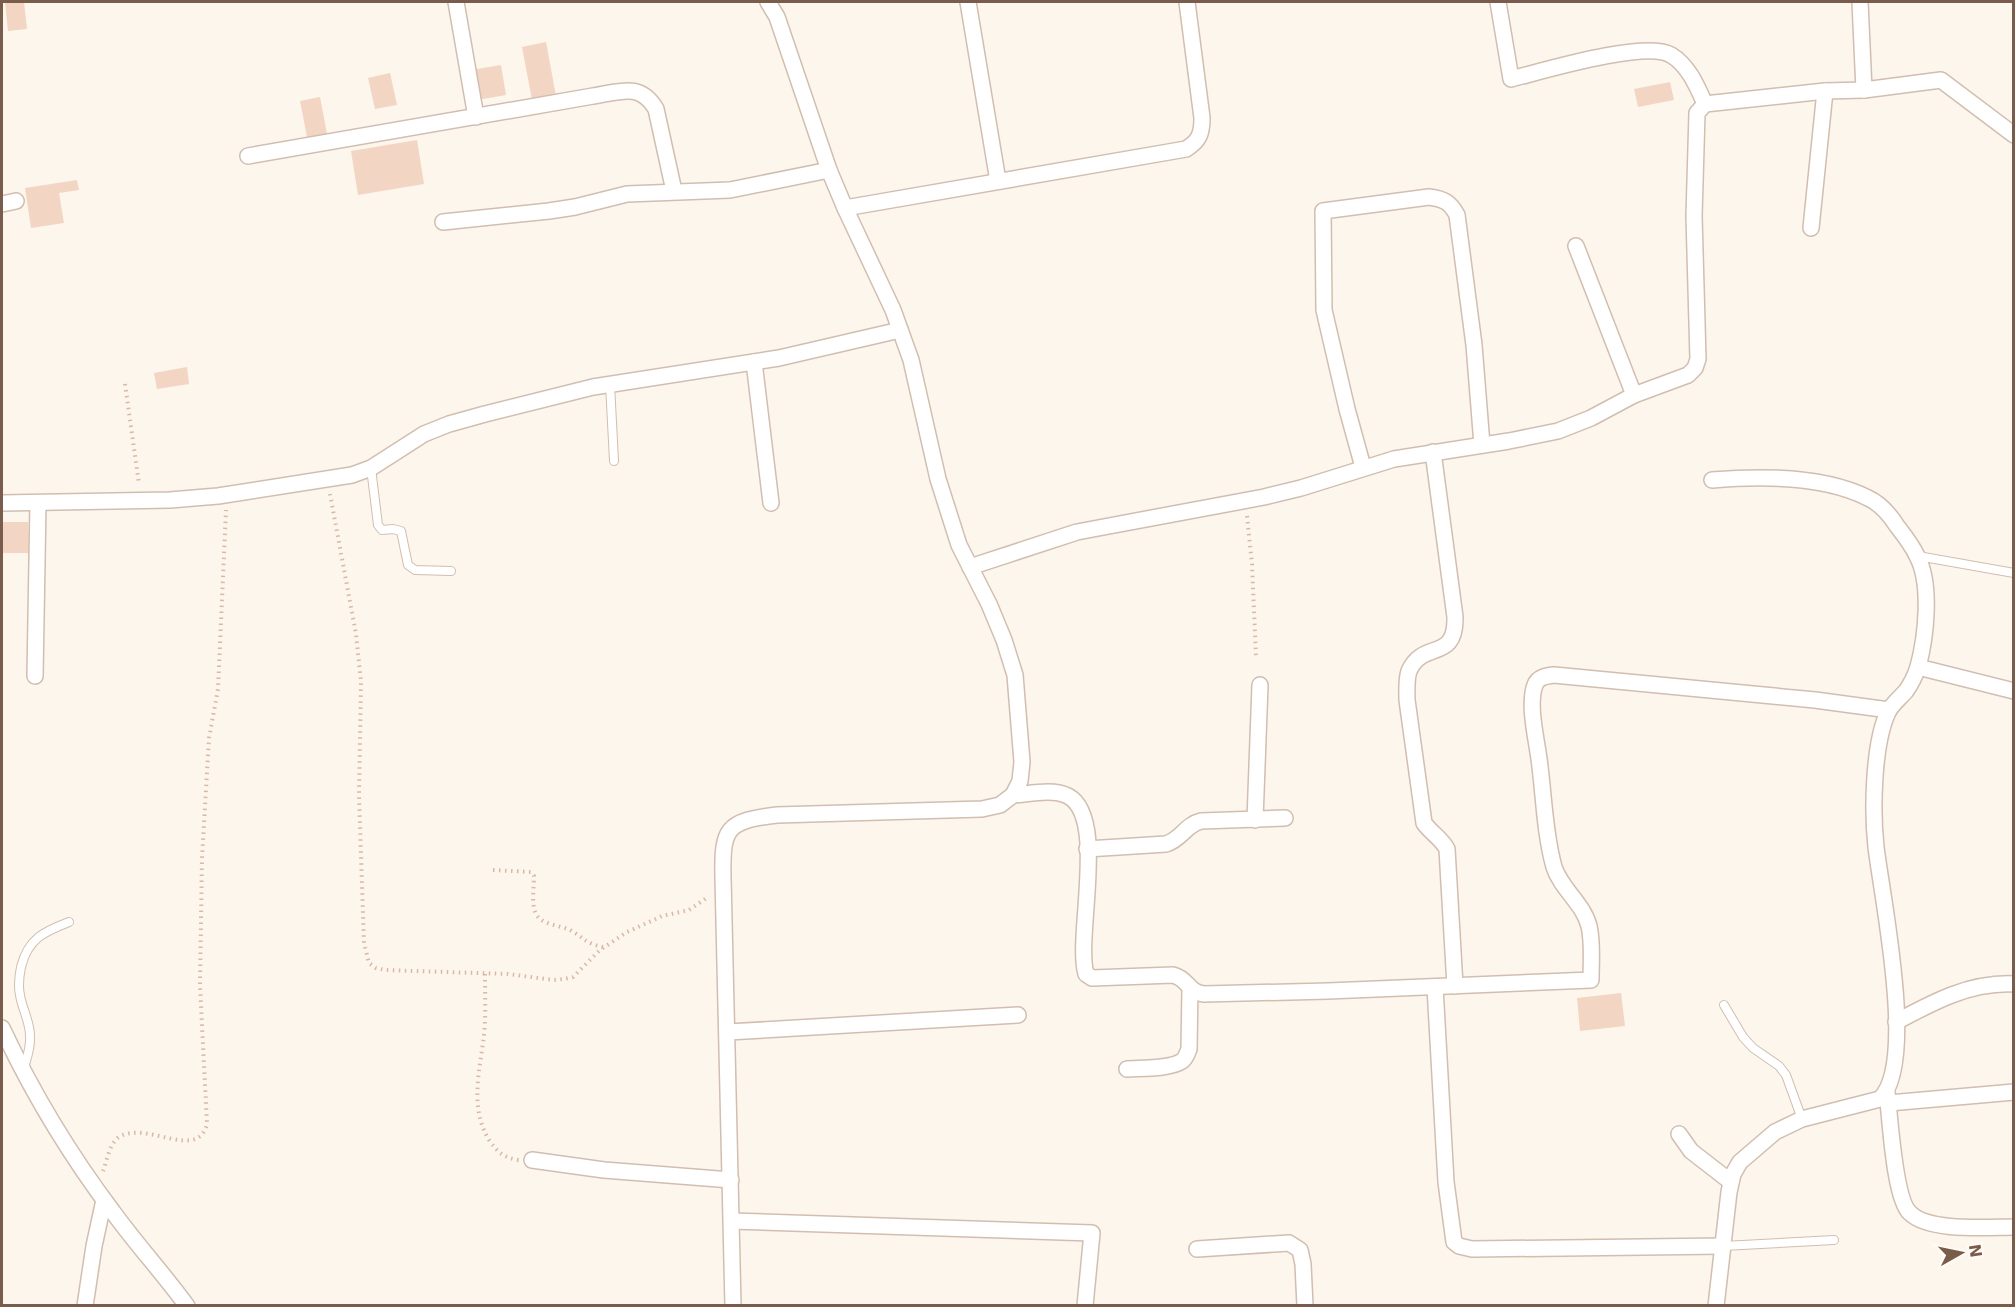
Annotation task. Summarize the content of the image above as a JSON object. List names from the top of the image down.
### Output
{
  "north": "right"
}
